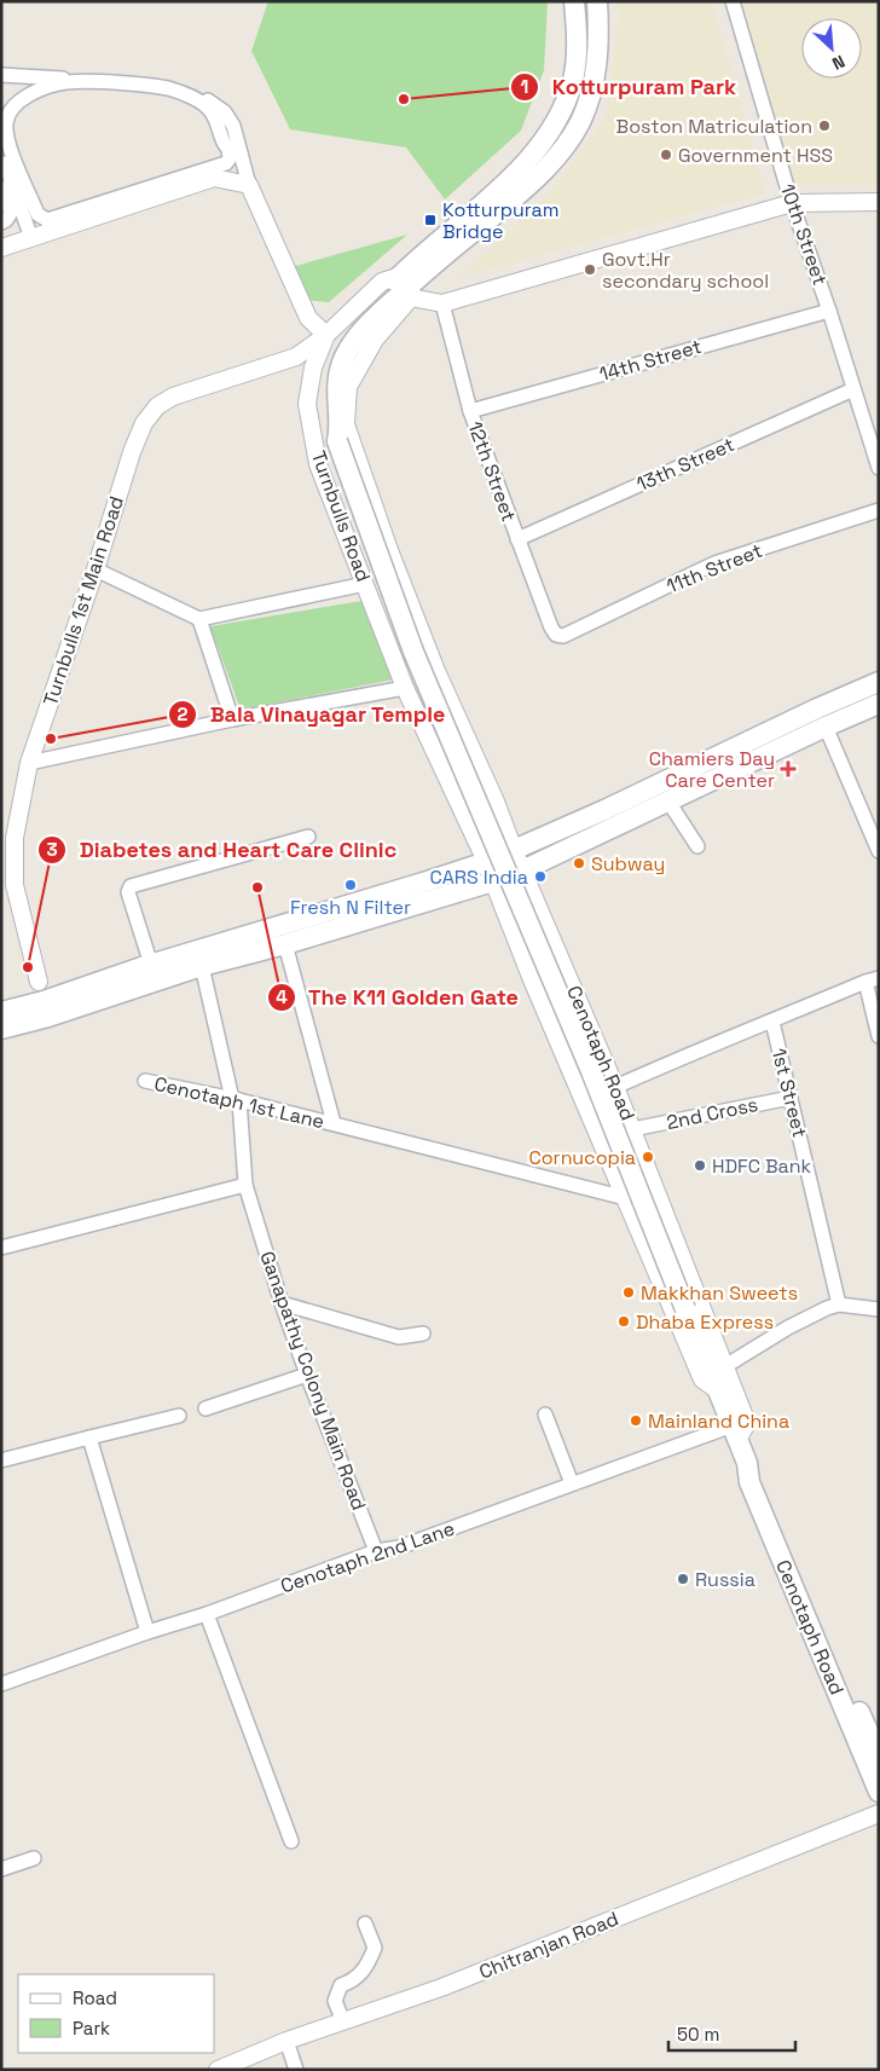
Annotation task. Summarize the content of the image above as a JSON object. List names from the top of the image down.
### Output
{
  "streets": {
    "main road": ["Turnbulls Road", "Cenotaph Road"],
    "street": [
      "10th Street",
      "14th Street",
      "13th Street",
      "12th Street",
      "11th Street",
      "Turnbulls 1st Main Road",
      "1st Street",
      "Cenotaph 1st Lane",
      "2nd Cross",
      "Ganapathy Colony Main Road",
      "Cenotaph 2nd Lane",
      "Chitranjan Road"
    ]
  },
  "crossings": [
    ["10th Street", "14th Street"],
    ["10th Street", "13th Street"],
    ["14th Street", "12th Street"],
    ["13th Street", "12th Street"],
    ["12th Street", "11th Street"],
    ["Turnbulls Road", "Turnbulls 1st Main Road"],
    ["Turnbulls Road", "Cenotaph Road"],
    ["Cenotaph Road", "Cenotaph 1st Lane"],
    ["Cenotaph Road", "2nd Cross"],
    ["Cenotaph Road", "Cenotaph 2nd Lane"],
    ["1st Street", "2nd Cross"],
    ["Cenotaph 1st Lane", "Ganapathy Colony Main Road"],
    ["Ganapathy Colony Main Road", "Cenotaph 2nd Lane"]
  ],
  "places": {
    "other": [
      "Kotturpuram Park",
      "Boston Matriculation",
      "Government HSS",
      "Govt.Hr secondary school",
      "Bala Vinayagar Temple",
      "Subway",
      "CARS India",
      "Fresh N Filter",
      "The K11 Golden Gate",
      "Diabetes and Heart Care Clinic",
      "Cornucopia",
      "HDFC Bank",
      "Makkhan Sweets",
      "Dhaba Express",
      "Mainland China",
      "Russia"
    ],
    "transit": ["Kotturpuram Bridge"],
    "health": ["Chamiers Day Care Center"]
  },
  "legend": ["Road", "Park"],
  "scale_bar": "50 m",
  "north": "bottom right"
}
